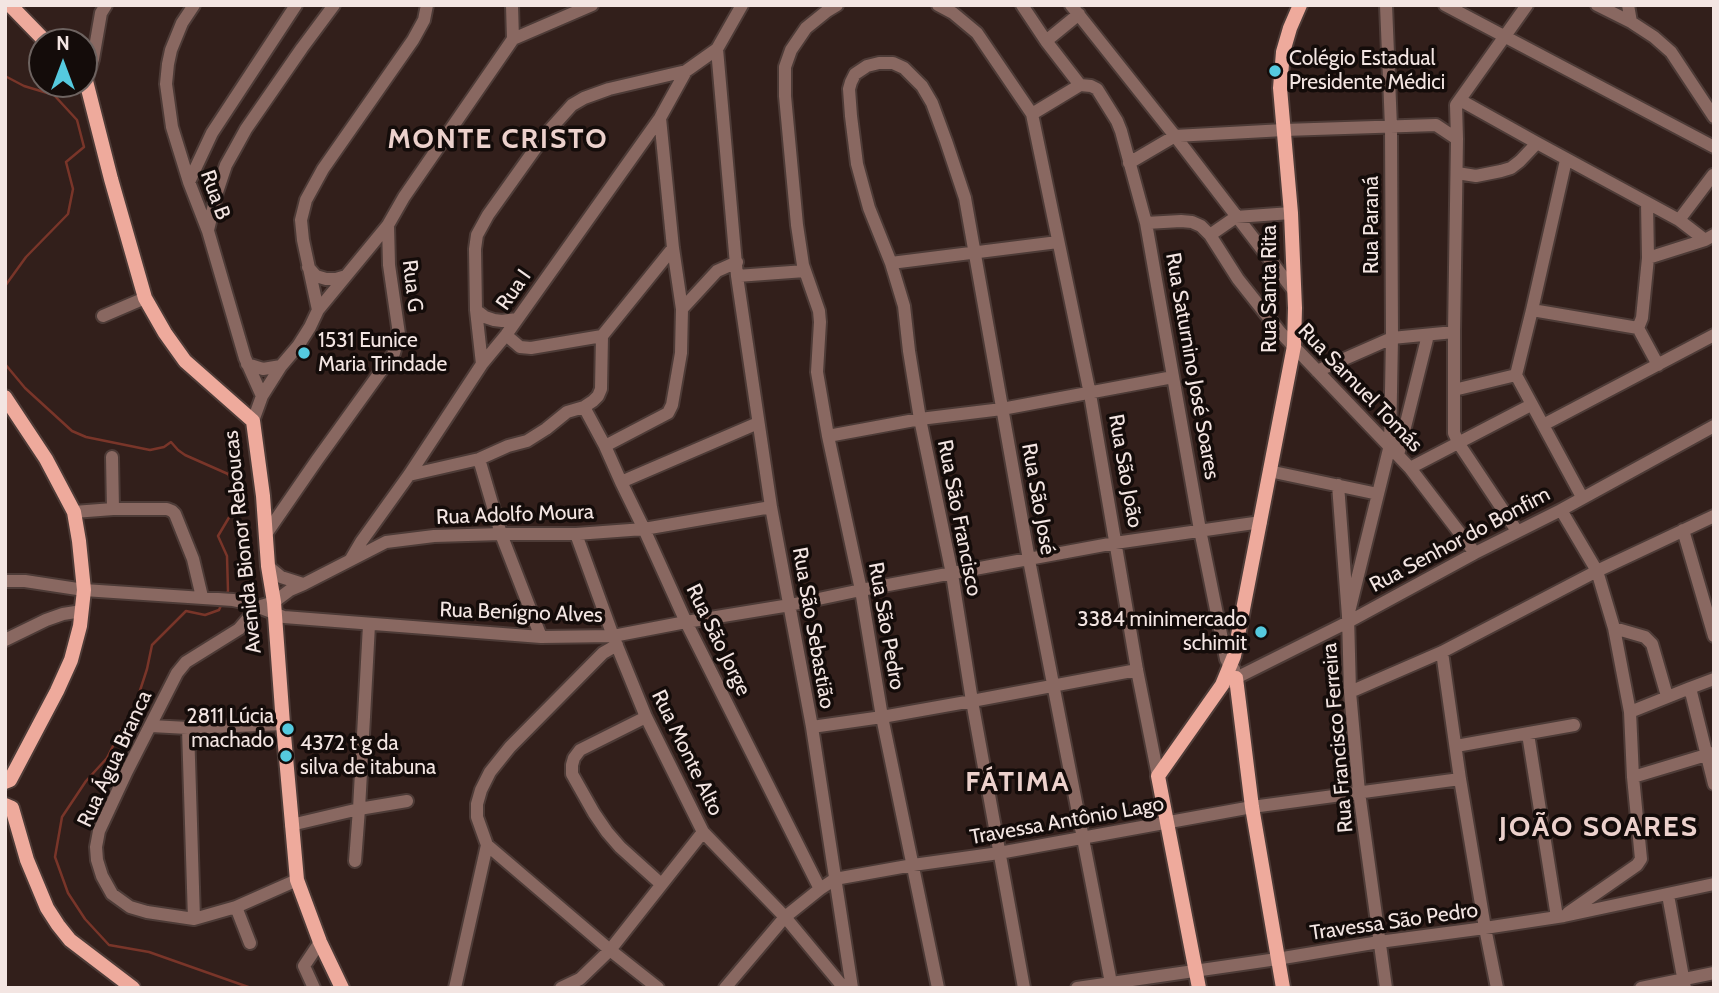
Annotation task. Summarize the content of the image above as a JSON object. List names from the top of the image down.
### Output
{
  "streets": {
    "main road": [
      "Rua Santa Rita",
      "Rua Saturnino José Soares",
      "Rua São João",
      "Avenida Bionor Reboucas"
    ],
    "street": [
      "Rua B",
      "Rua Paraná",
      "Rua G",
      "Rua I",
      "Rua Samuel Tomás",
      "Rua São José",
      "Rua Adolfo Moura",
      "Rua São Francisco",
      "Rua Senhor do Bonfim",
      "Rua Benígno Alves",
      "Rua São Pedro",
      "Rua São Sebastião",
      "Rua São Jorge",
      "Rua Francisco Ferreira",
      "Rua Monte Alto",
      "Rua Água Branca",
      "Travessa Antônio Lago",
      "Travessa São Pedro"
    ]
  },
  "crossings": [
    ["Rua Paraná", "Rua Samuel Tomás"],
    ["Rua G", "Avenida Bionor Reboucas"],
    ["Rua Santa Rita", "Rua Saturnino José Soares"],
    ["Rua Santa Rita", "Rua Samuel Tomás"],
    ["Rua Santa Rita", "Rua São João"],
    ["Rua Santa Rita", "Rua Senhor do Bonfim"],
    ["Rua Santa Rita", "Rua Benígno Alves"],
    ["Rua I", "Rua Adolfo Moura"],
    ["Rua I", "Rua São Sebastião"],
    ["Rua Saturnino José Soares", "Rua Senhor do Bonfim"],
    ["Rua Saturnino José Soares", "Rua Benígno Alves"],
    ["Rua Saturnino José Soares", "Travessa Antônio Lago"],
    ["Rua Saturnino José Soares", "Travessa São Pedro"],
    ["Rua Samuel Tomás", "Rua Senhor do Bonfim"],
    ["Rua São João", "Rua Benígno Alves"],
    ["Rua São João", "Travessa Antônio Lago"],
    ["Rua São João", "Travessa São Pedro"],
    ["Rua São José", "Rua São Francisco"],
    ["Rua São José", "Rua Benígno Alves"],
    ["Rua São José", "Travessa Antônio Lago"],
    ["Rua São José", "Travessa São Pedro"],
    ["Rua Adolfo Moura", "Avenida Bionor Reboucas"],
    ["Rua Adolfo Moura", "Rua Benígno Alves"],
    ["Rua Adolfo Moura", "Rua São Sebastião"],
    ["Rua Adolfo Moura", "Rua São Jorge"],
    ["Rua Adolfo Moura", "Rua Monte Alto"],
    ["Rua Adolfo Moura", "Rua Água Branca"],
    ["Rua São Francisco", "Rua Benígno Alves"],
    ["Rua São Francisco", "Travessa Antônio Lago"],
    ["Rua Senhor do Bonfim", "Rua Francisco Ferreira"],
    ["Avenida Bionor Reboucas", "Rua Benígno Alves"],
    ["Avenida Bionor Reboucas", "Rua Água Branca"],
    ["Rua Benígno Alves", "Rua São Pedro"],
    ["Rua Benígno Alves", "Rua São Sebastião"],
    ["Rua Benígno Alves", "Rua São Jorge"],
    ["Rua Benígno Alves", "Rua Monte Alto"],
    ["Rua São Pedro", "Travessa Antônio Lago"],
    ["Rua São Sebastião", "Travessa Antônio Lago"],
    ["Rua São Jorge", "Travessa Antônio Lago"],
    ["Rua Francisco Ferreira", "Travessa Antônio Lago"],
    ["Rua Francisco Ferreira", "Travessa São Pedro"],
    ["Rua Monte Alto", "Travessa Antônio Lago"]
  ],
  "districts": ["MONTE CRISTO", "FÁTIMA", "JOÃO SOARES"],
  "places": [
    "Colégio Estadual Presidente Médici",
    "1531 Eunice Maria Trindade",
    "3384 minimercado schimit",
    "2811 Lúcia machado",
    "4372 t g da silva de itabuna"
  ],
  "north": "top"
}
